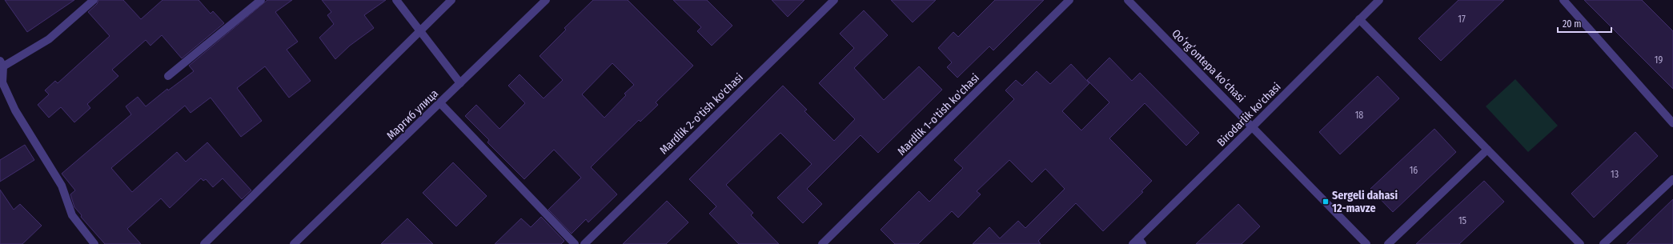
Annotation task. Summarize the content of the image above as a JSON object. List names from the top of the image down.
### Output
{
  "streets": {
    "street": [
      "Qoʻrgʻontepa koʻchasi",
      "Mardlik 2-o'tish ko'chasi",
      "Маргиб улица",
      "Mardlik 1-o'tish ko'chasi",
      "Birodarlik ko'chasi"
    ]
  },
  "crossings": [
    ["Qoʻrgʻontepa koʻchasi", "Birodarlik ko'chasi"]
  ],
  "places": {
    "transit": ["Sergeli dahasi 12-mavze"]
  },
  "house_numbers": [
    "17",
    "19",
    "18",
    "16",
    "13",
    "15"
  ],
  "scale_bar": "20 m"
}
